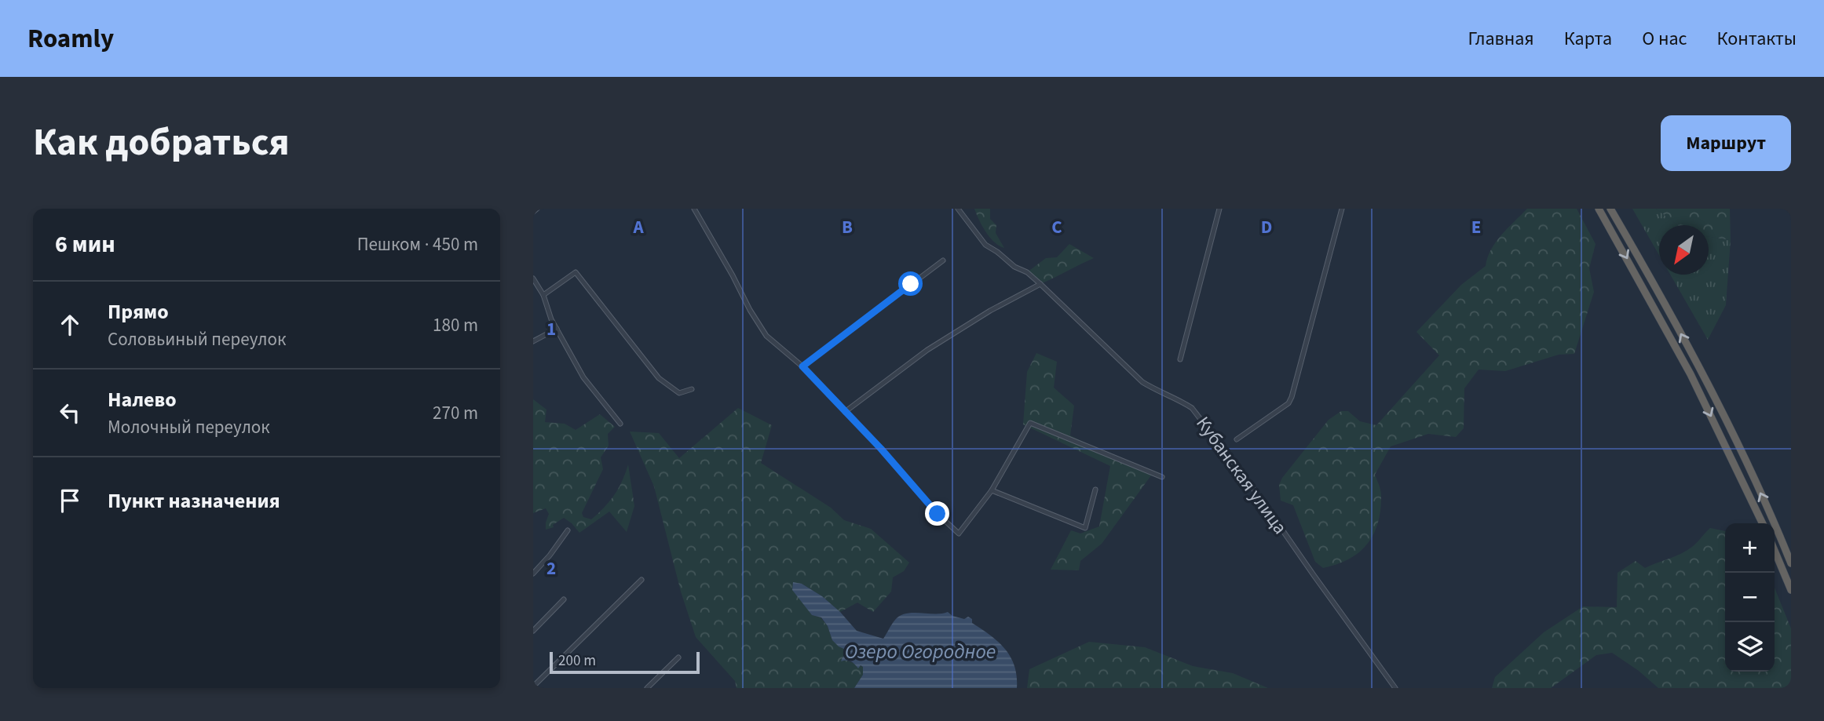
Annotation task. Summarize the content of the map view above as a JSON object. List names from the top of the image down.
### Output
{
  "streets": {
    "street": ["Кубанская улица"]
  },
  "water": ["Озеро Огородное"],
  "scale_bar": "200 m",
  "north": "bottom left",
  "page": {
    "header": "Roamly",
    "nav": [
      "Главная",
      "Карта",
      "О нас",
      "Контакты"
    ],
    "title": "Как добраться",
    "buttons": "Маршрут",
    "heading": ["6 мин", "Пешком · 450 m"],
    "list": [
      ["Прямо", "Соловьиный переулок", "180 m"],
      ["Налево", "Молочный переулок", "270 m"],
      "Пункт назначения"
    ],
    "map_buttons": ["+", "−"],
    "scale": "200 m"
  },
  "grid": {
    "columns": [
      "A",
      "B",
      "C",
      "D",
      "E"
    ],
    "rows": ["1", "2"]
  }
}
